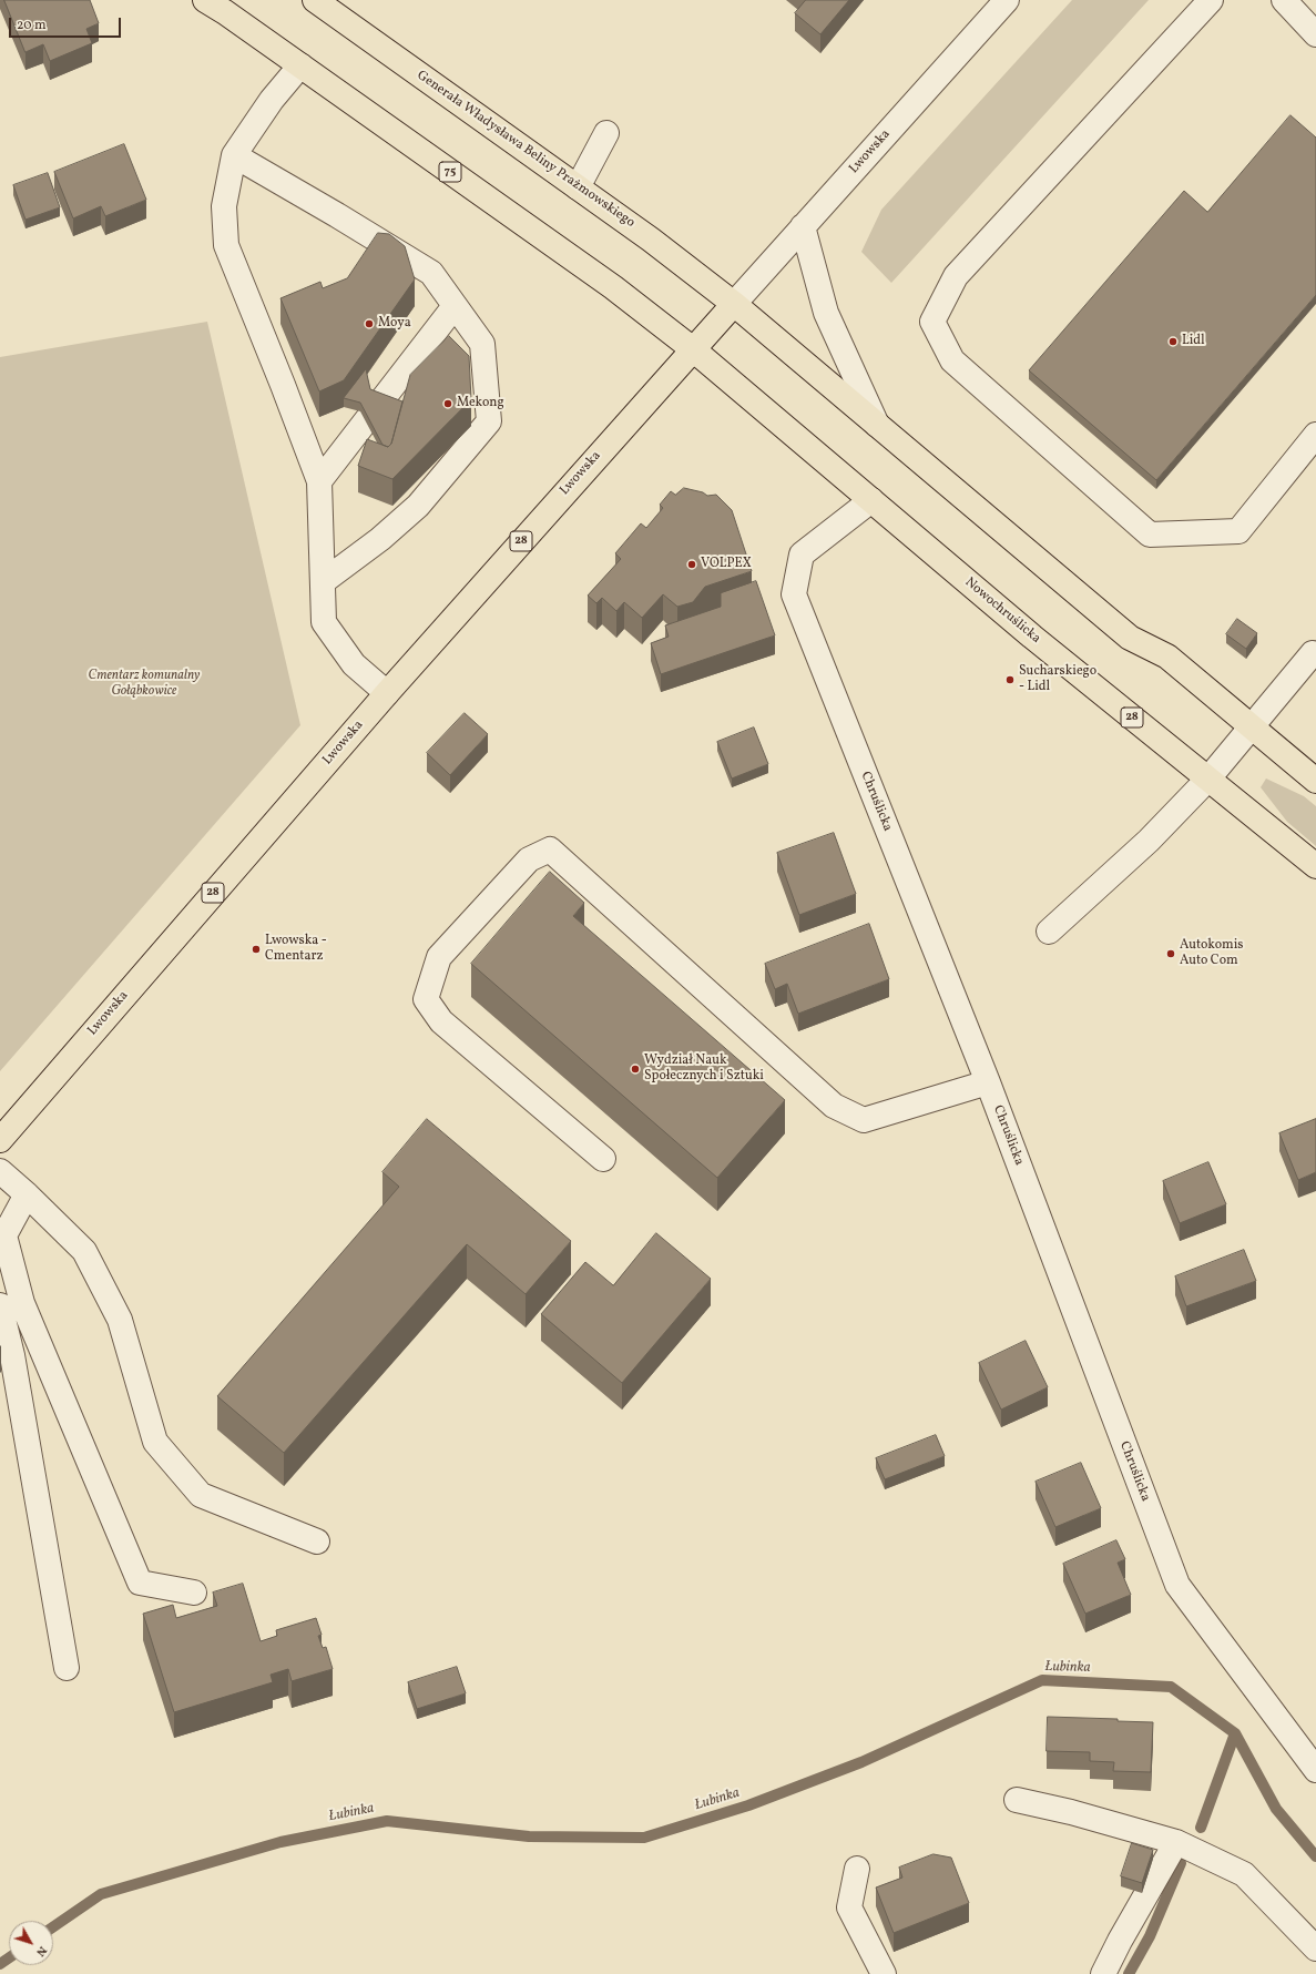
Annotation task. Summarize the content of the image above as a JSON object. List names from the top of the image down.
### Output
{
  "streets": {
    "main road": [
      "Generała Władysława Beliny Prażmowskiego",
      "Lwowska",
      "75",
      "28",
      "Nowochruślicka"
    ],
    "street": ["Chruślicka"]
  },
  "crossings": [
    ["Generała Władysława Beliny Prażmowskiego", "Lwowska"],
    ["Generała Władysława Beliny Prażmowskiego", "28"],
    ["Lwowska", "75"],
    ["Lwowska", "28"],
    ["Lwowska", "Nowochruślicka"],
    ["75", "28"],
    ["75", "Nowochruślicka"],
    ["28", "Nowochruślicka"],
    ["Nowochruślicka", "Chruślicka"]
  ],
  "water": ["Łubinka"],
  "parks": ["Cmentarz komunalny Gołąbkowice"],
  "places": [
    "Moya",
    "Lidl",
    "Mekong",
    "VOLPEX",
    "Sucharskiego - Lidl",
    "Lwowska - Cmentarz",
    "Autokomis Auto Com",
    "Wydział Nauk Społecznych i Sztuki"
  ],
  "scale_bar": "20 m",
  "north": "bottom right"
}
